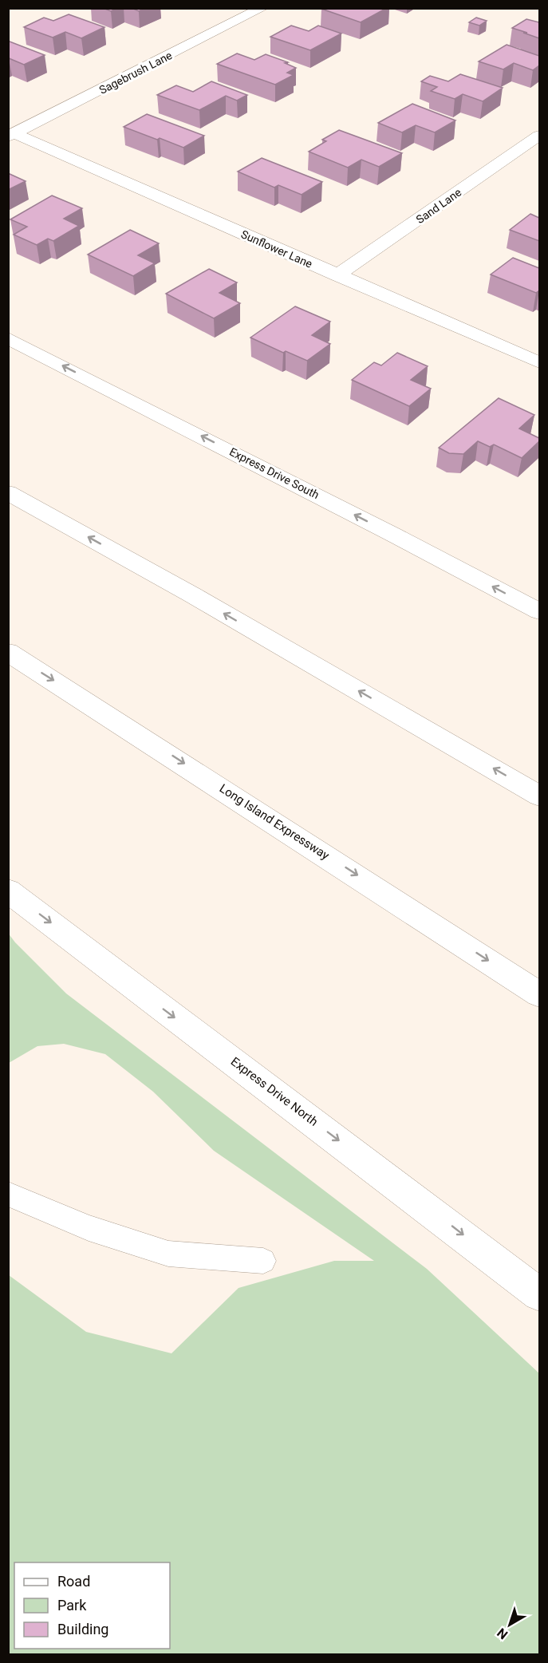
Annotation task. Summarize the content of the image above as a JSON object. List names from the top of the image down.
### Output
{
  "streets": {
    "main road": [
      "Sagebrush Lane",
      "Sand Lane",
      "Sunflower Lane",
      "Express Drive South",
      "Long Island Expressway",
      "Express Drive North"
    ]
  },
  "crossings": [
    ["Sagebrush Lane", "Sunflower Lane"],
    ["Sand Lane", "Sunflower Lane"]
  ],
  "one_way": ["Express Drive North"],
  "legend": ["Road", "Park", "Building"],
  "north": "bottom left"
}
